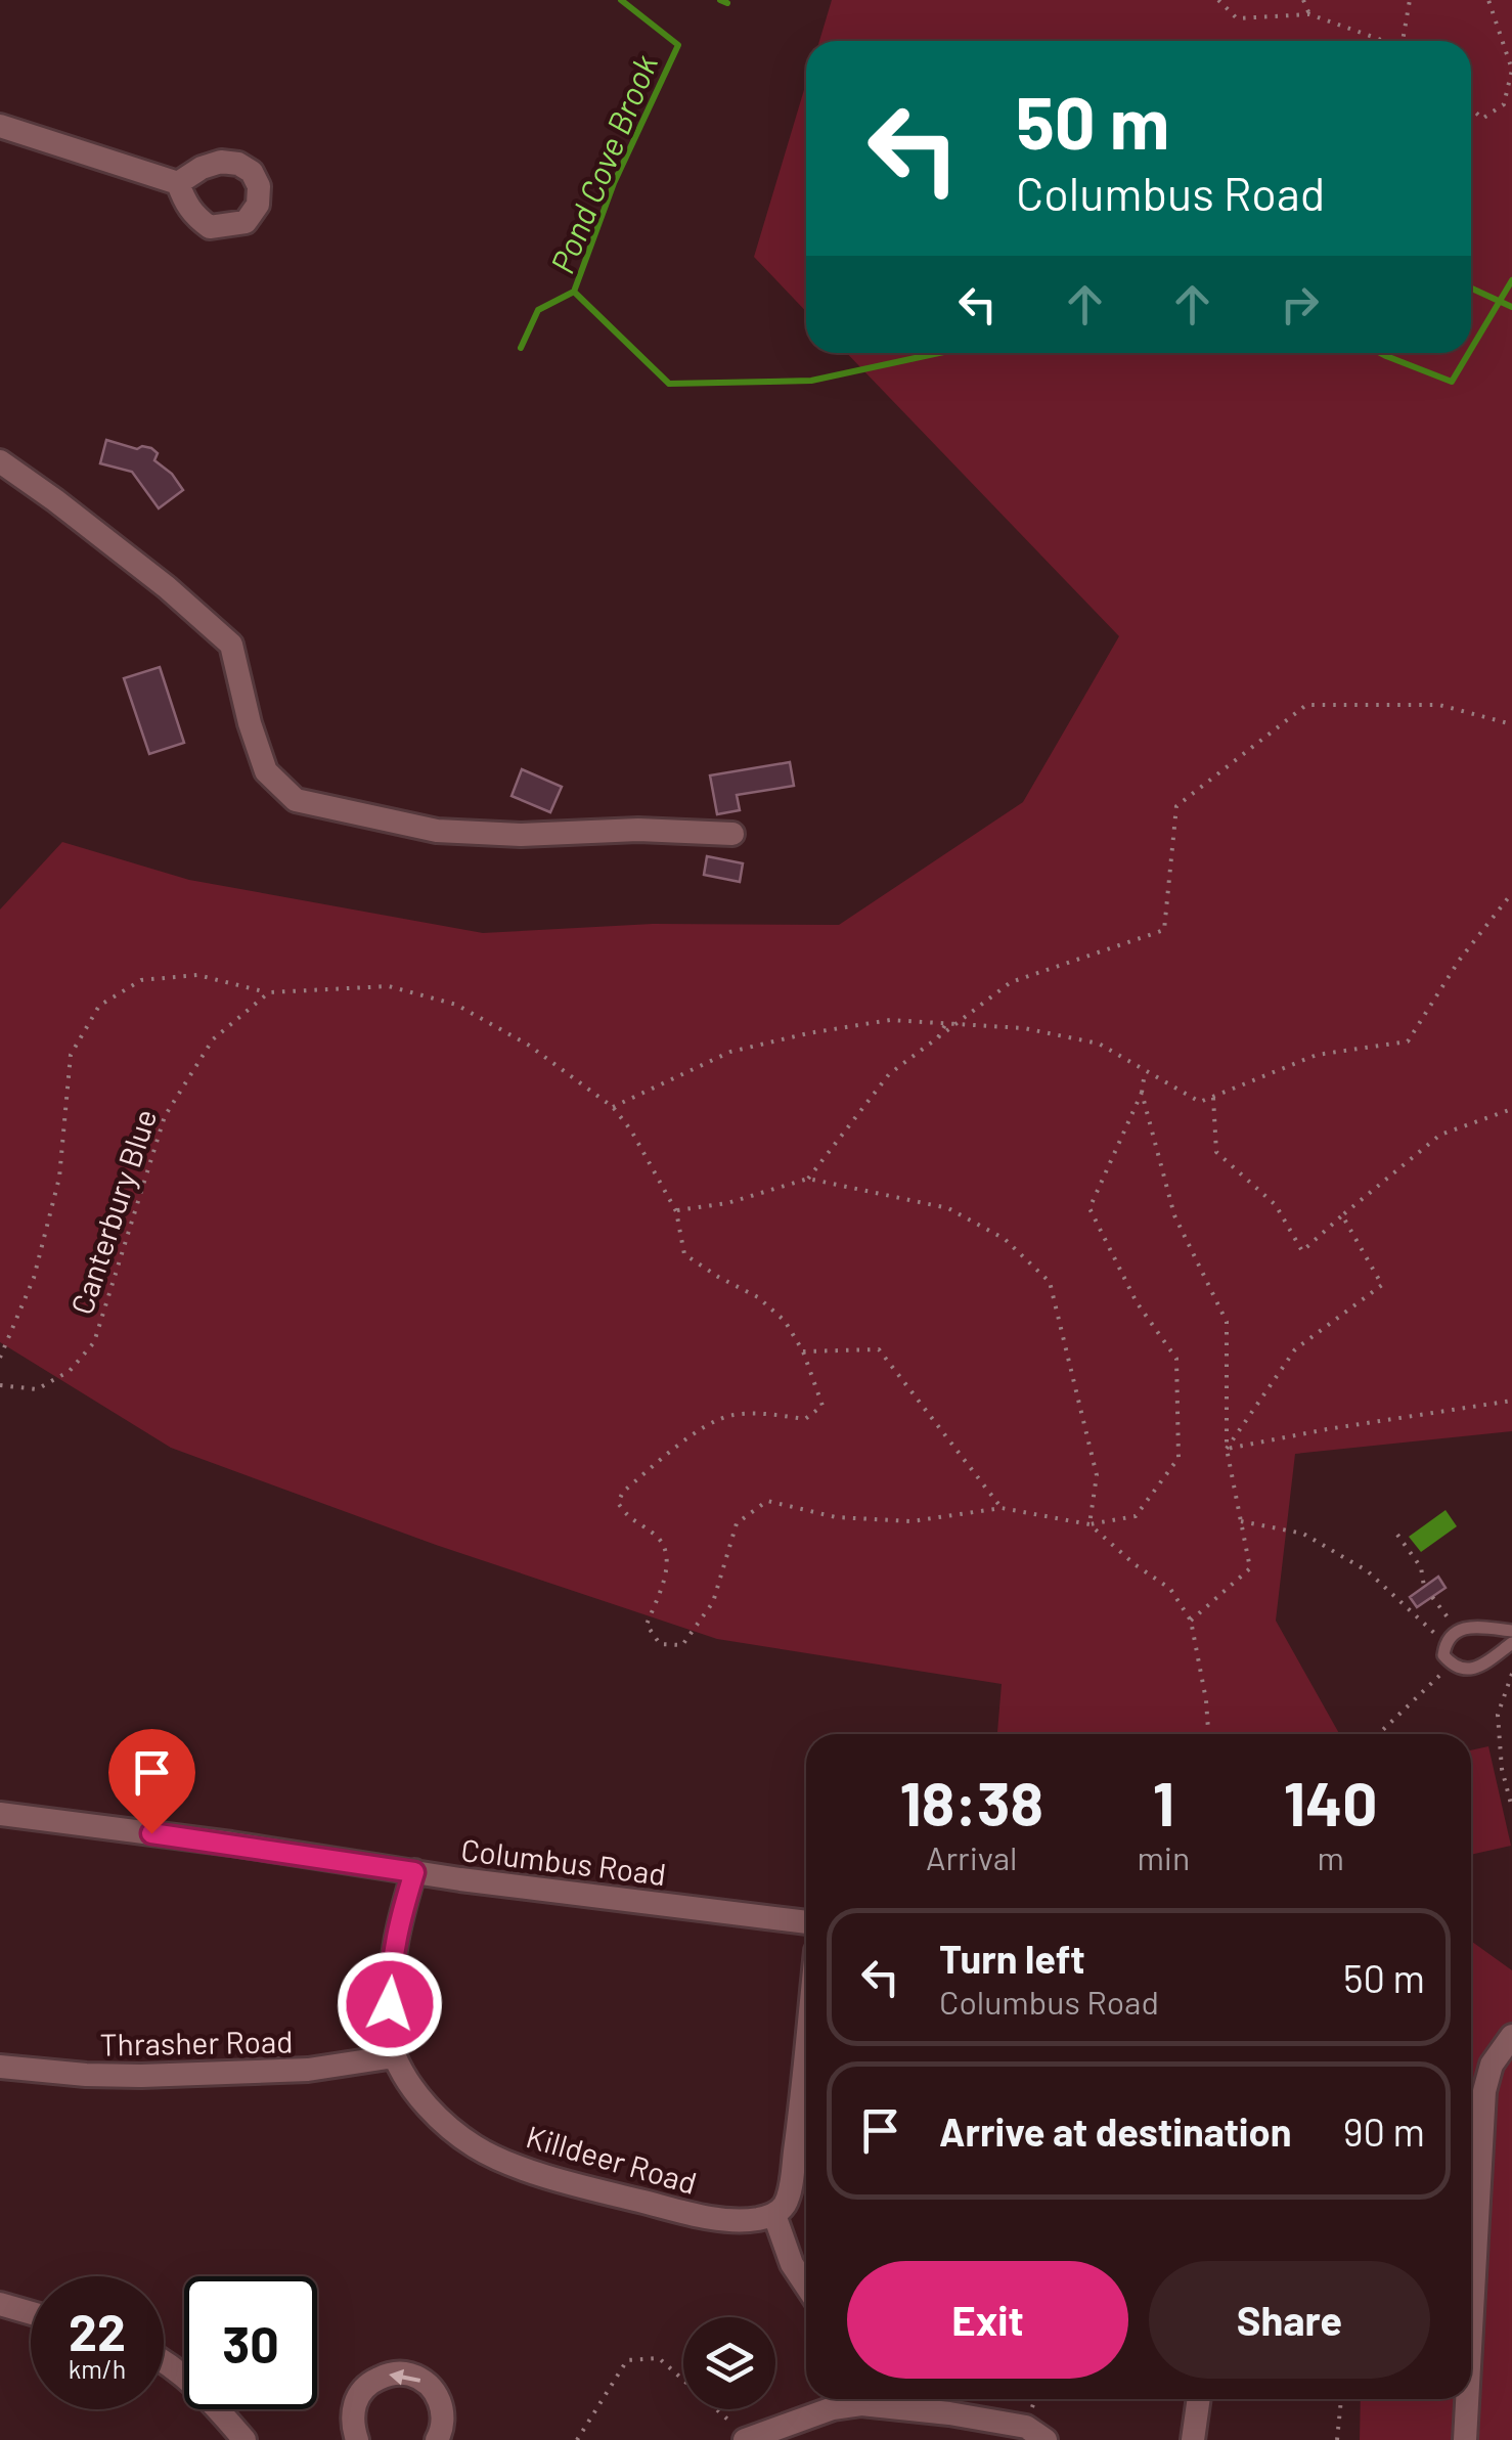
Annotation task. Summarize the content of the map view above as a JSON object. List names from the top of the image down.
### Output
{
  "streets": {
    "street": ["Columbus Road", "Thrasher Road", "Killdeer Road"],
    "path": ["Canterbury Blue"]
  },
  "crossings": [
    ["Columbus Road", "Killdeer Road"],
    ["Thrasher Road", "Killdeer Road"]
  ],
  "water": ["Pond Cove Brook"],
  "page": {
    "turn": ["50 m", "Columbus Road"],
    "eta": [
      "18:38",
      "Arrival",
      "1",
      "min",
      "140",
      "m"
    ],
    "list": [
      {
        "name": "Turn left",
        "note": "Columbus Road",
        "value": "50 m"
      },
      {
        "name": "Arrive at destination",
        "value": "90 m"
      }
    ],
    "buttons": ["Exit", "Share"],
    "speed": "22 km/h",
    "limit": "30"
  }
}
